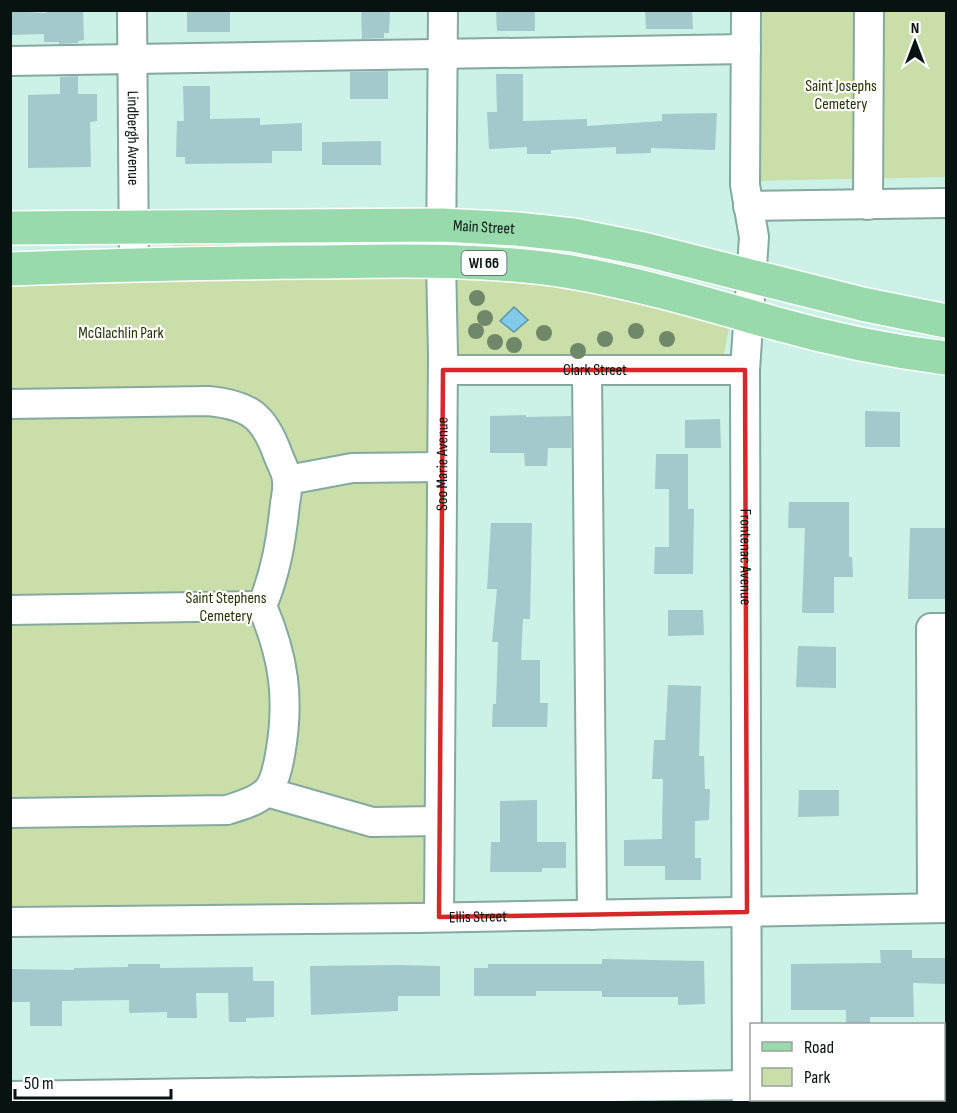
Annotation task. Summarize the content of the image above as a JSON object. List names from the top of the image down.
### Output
{
  "streets": {
    "main road": ["Main Street", "WI 66"],
    "street": [
      "Lindbergh Avenue",
      "Clark Street",
      "Soo Marie Avenue",
      "Frontenac Avenue",
      "Ellis Street"
    ]
  },
  "crossings": [
    ["Lindbergh Avenue", "Main Street"],
    ["Lindbergh Avenue", "WI 66"],
    ["Main Street", "Soo Marie Avenue"],
    ["Main Street", "Frontenac Avenue"],
    ["WI 66", "Soo Marie Avenue"],
    ["WI 66", "Frontenac Avenue"],
    ["Clark Street", "Soo Marie Avenue"],
    ["Clark Street", "Frontenac Avenue"],
    ["Soo Marie Avenue", "Ellis Street"],
    ["Frontenac Avenue", "Ellis Street"]
  ],
  "parks": ["Saint Josephs Cemetery", "McGlachlin Park", "Saint Stephens Cemetery"],
  "legend": ["Road", "Park"],
  "scale_bar": "50 m",
  "north": "top"
}
